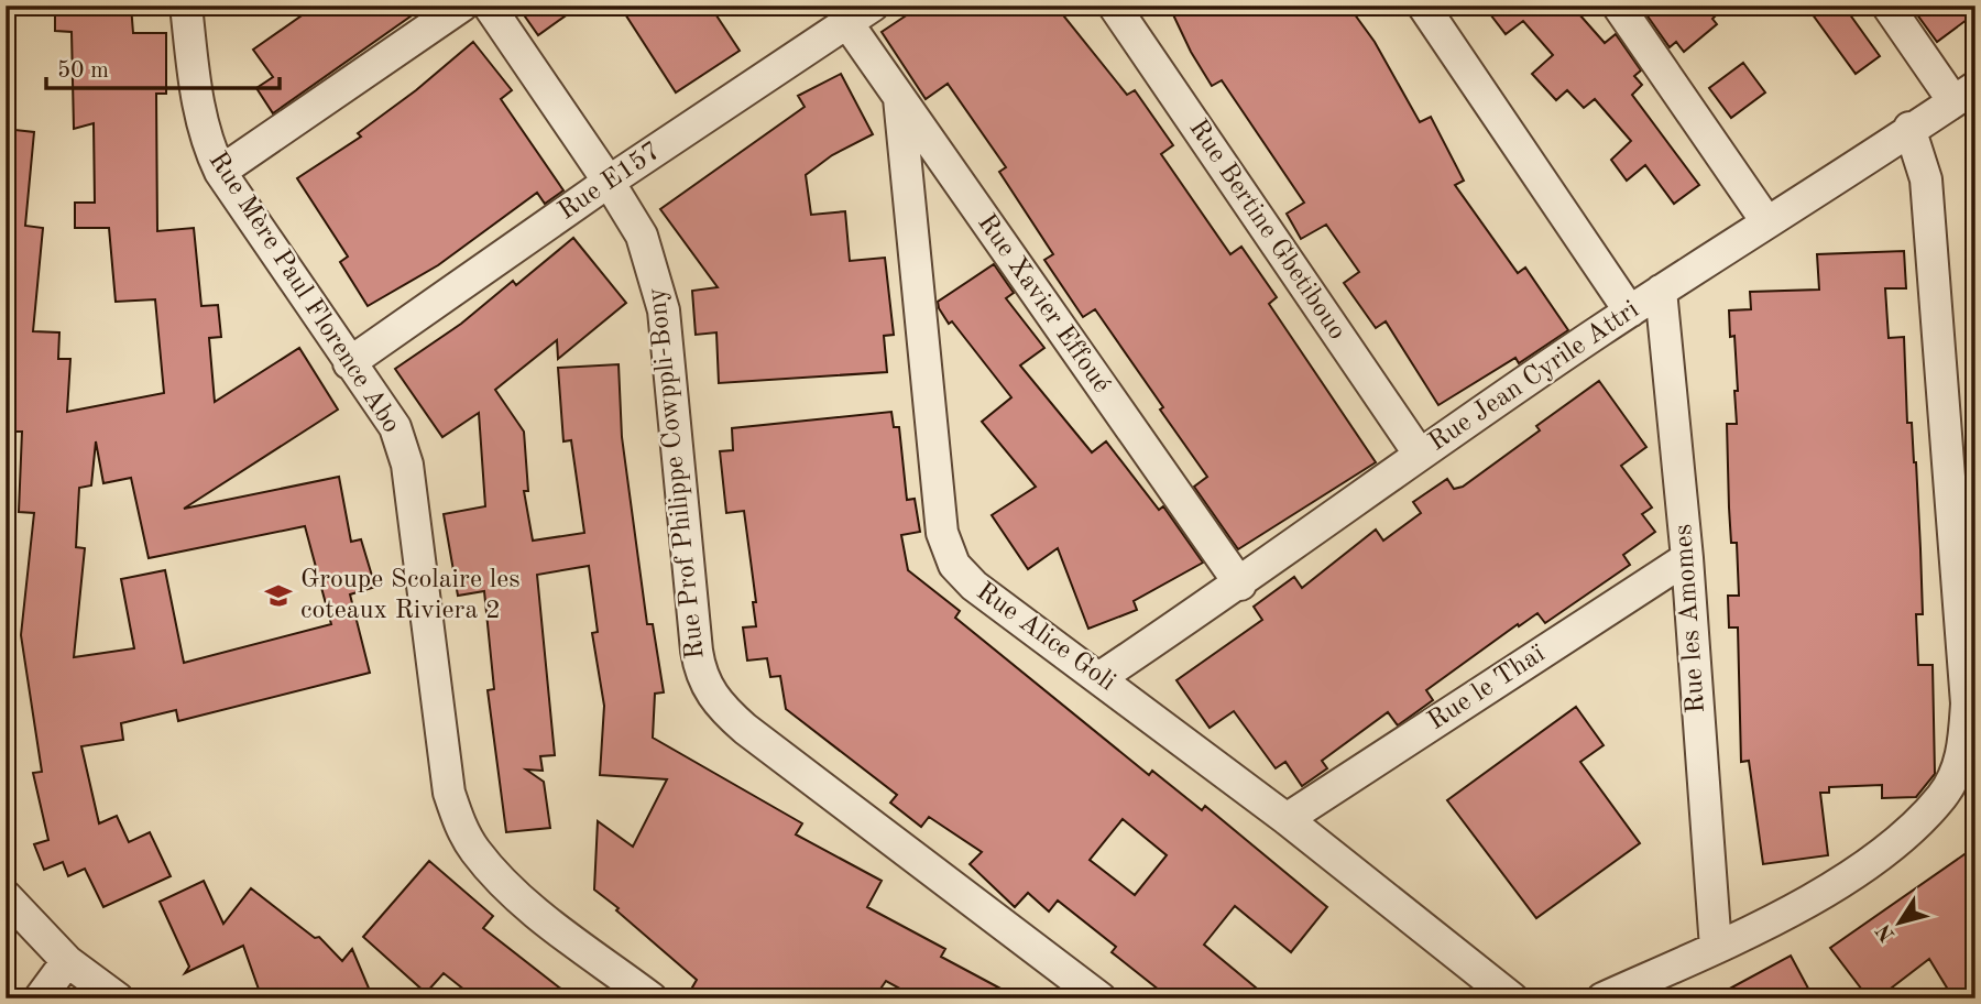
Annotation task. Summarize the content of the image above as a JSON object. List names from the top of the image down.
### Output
{
  "streets": {
    "street": [
      "Rue E157",
      "Rue Bertine Gbetibouo",
      "Rue Mère Paul Florence Abo",
      "Rue Xavier Effoué",
      "Rue Jean Cyrile Attri",
      "Rue Prof Philippe Cowppli-Bony",
      "Rue les Amomes",
      "Rue Alice Goli",
      "Rue le Thaï"
    ]
  },
  "crossings": [
    ["Rue E157", "Rue Mère Paul Florence Abo"],
    ["Rue E157", "Rue Xavier Effoué"],
    ["Rue E157", "Rue Prof Philippe Cowppli-Bony"],
    ["Rue Bertine Gbetibouo", "Rue Jean Cyrile Attri"],
    ["Rue Xavier Effoué", "Rue Jean Cyrile Attri"],
    ["Rue Xavier Effoué", "Rue Alice Goli"],
    ["Rue Jean Cyrile Attri", "Rue les Amomes"],
    ["Rue Jean Cyrile Attri", "Rue Alice Goli"],
    ["Rue les Amomes", "Rue le Thaï"],
    ["Rue Alice Goli", "Rue le Thaï"]
  ],
  "places": {
    "school or university": ["Groupe Scolaire les coteaux Riviera 2"]
  },
  "scale_bar": "50 m",
  "north": "bottom left"
}
